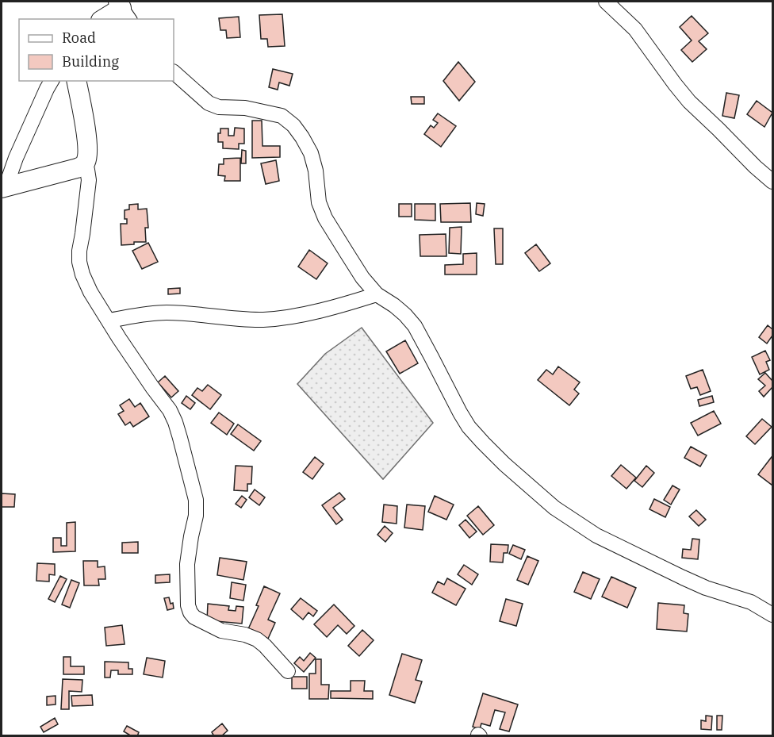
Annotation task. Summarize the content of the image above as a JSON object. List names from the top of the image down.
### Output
{
  "legend": ["Road", "Building"]
}
